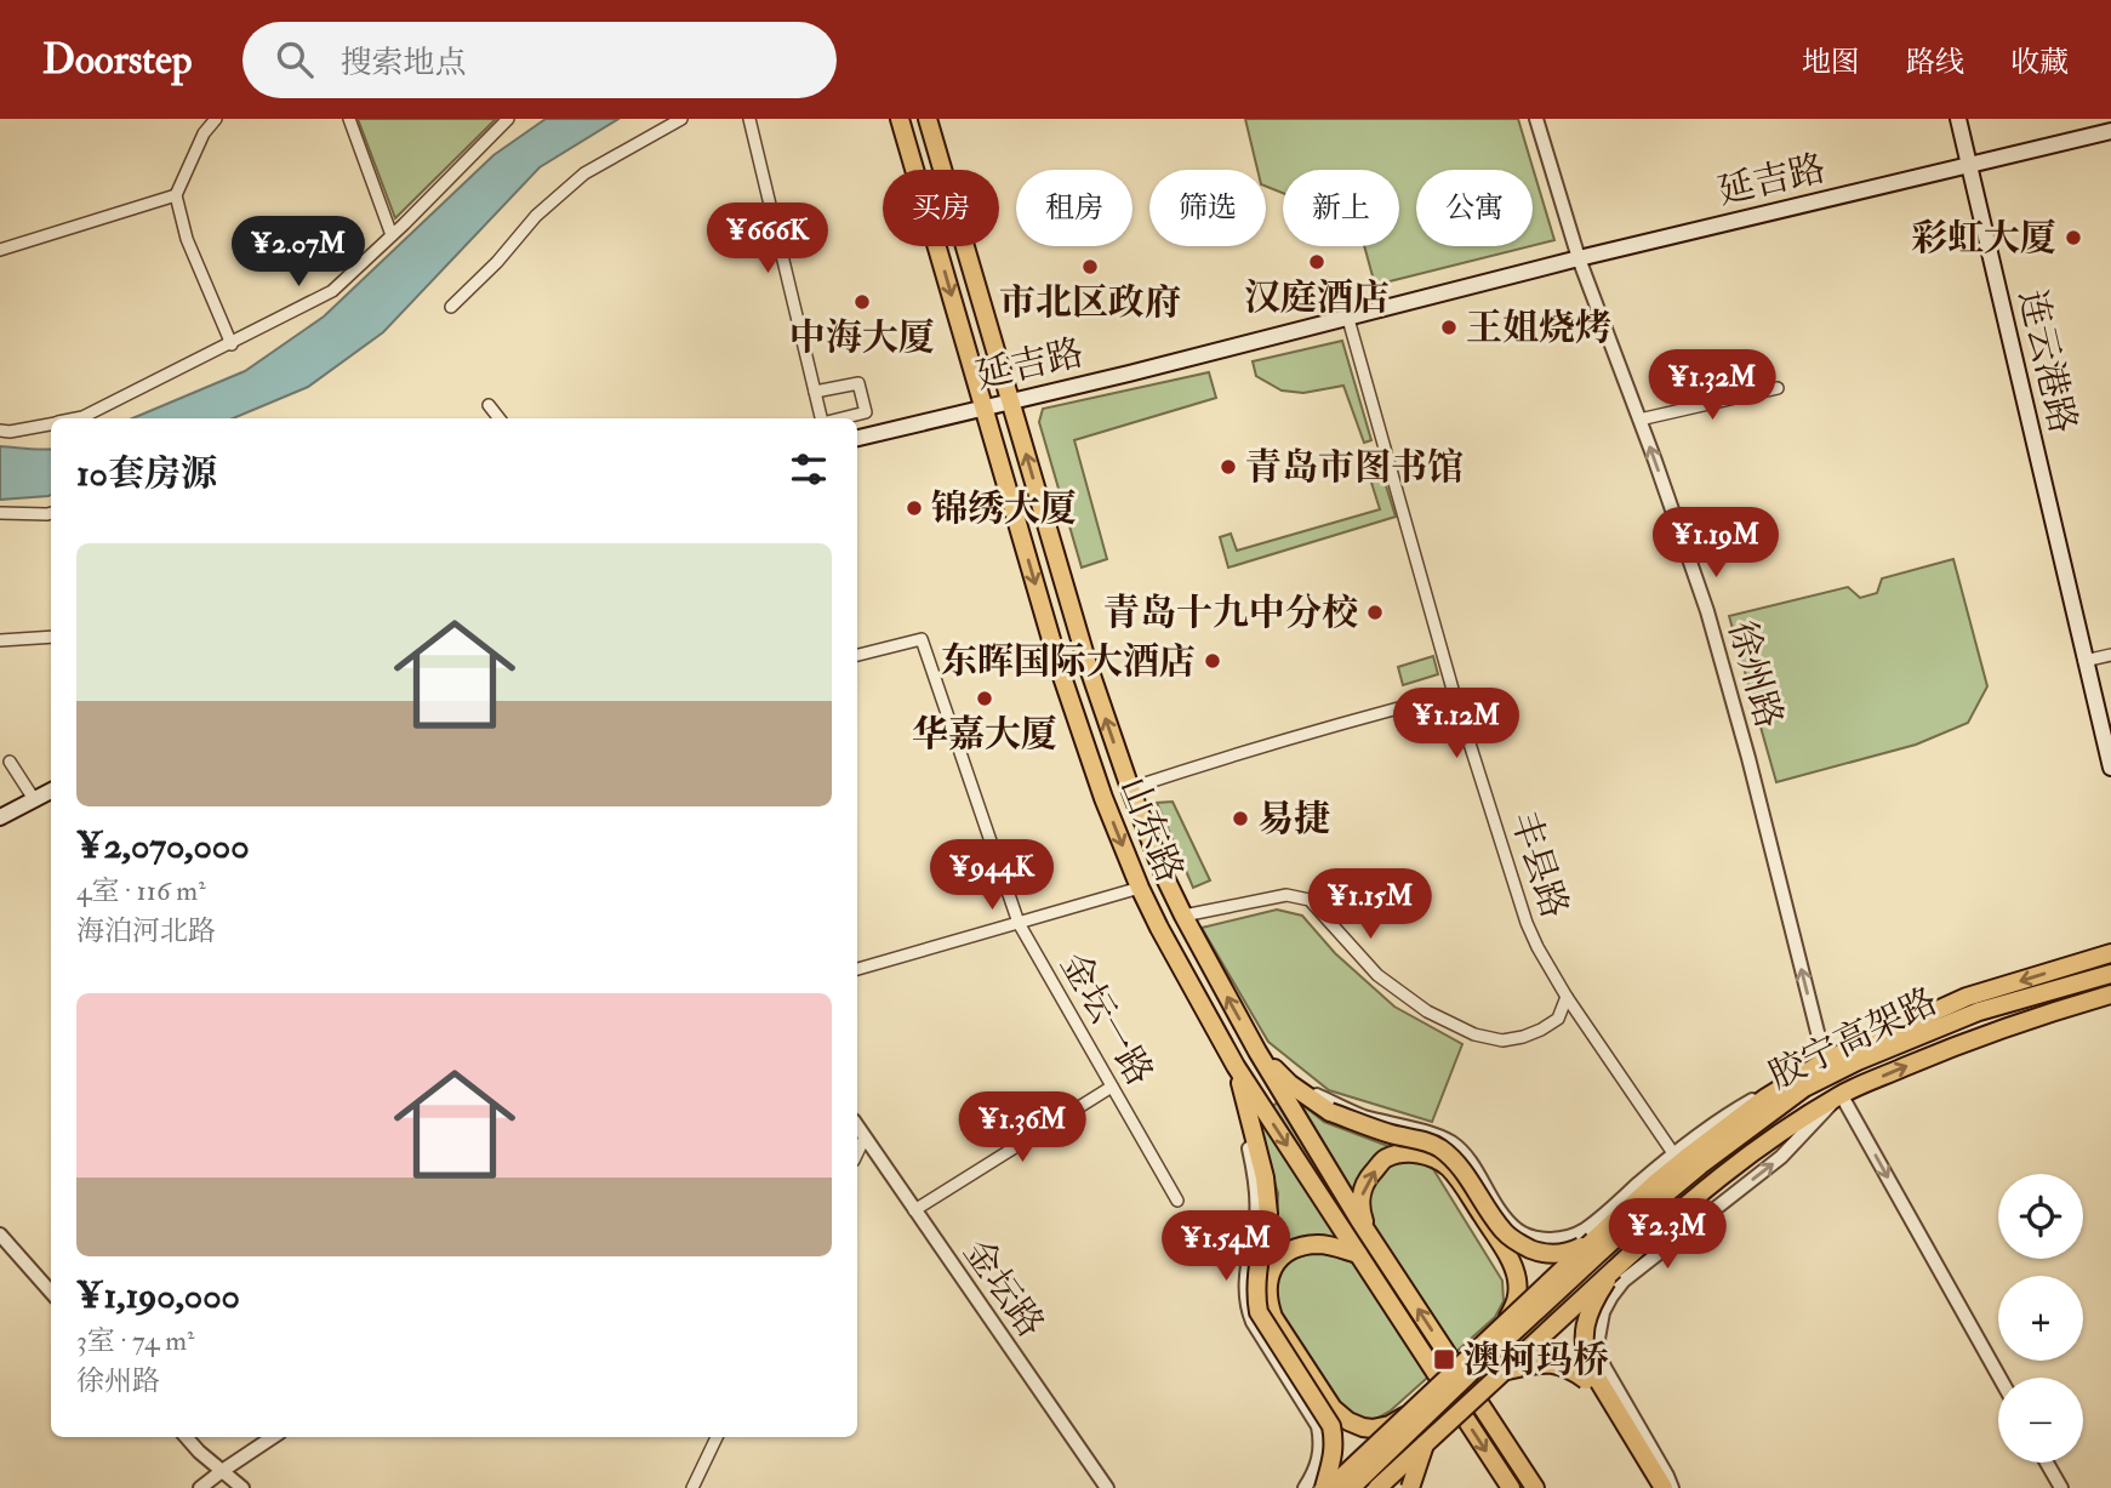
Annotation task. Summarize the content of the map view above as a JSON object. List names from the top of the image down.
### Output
{
  "streets": {
    "main road": [
      "延吉路",
      "连云港路",
      "山东路",
      "胶宁高架路"
    ],
    "street": [
      "徐州路",
      "丰县路",
      "金坛一路",
      "金坛路"
    ]
  },
  "crossings": [
    ["延吉路", "连云港路"],
    ["延吉路", "徐州路"],
    ["延吉路", "山东路"],
    ["延吉路", "丰县路"]
  ],
  "one_way": ["徐州路"],
  "places": {
    "other": [
      "彩虹大厦",
      "汉庭酒店",
      "市北区政府",
      "中海大厦",
      "王姐烧烤",
      "青岛市图书馆",
      "锦绣大厦",
      "青岛十九中分校",
      "东晖国际大酒店",
      "华嘉大厦",
      "易捷"
    ],
    "transit": ["澳柯玛桥"]
  },
  "page": {
    "header": "Doorstep",
    "search": "搜索地点",
    "nav": ["地图", "路线", "收藏"],
    "chip": [
      "买房",
      "租房",
      "筛选",
      "新上",
      "公寓"
    ],
    "price": [
      "¥666K",
      "¥2.07M",
      "¥1.32M",
      "¥1.19M",
      "¥1.12M",
      "¥944K",
      "¥1.15M",
      "¥1.36M",
      "¥2.3M",
      "¥1.54M"
    ],
    "heading": "10套房源",
    "list": [
      {
        "name": "¥2,070,000",
        "note": "4室 · 116 m² · 海泊河北路"
      },
      {
        "name": "¥1,190,000",
        "note": "3室 · 74 m² · 徐州路"
      }
    ],
    "map_buttons": ["+", "−"]
  }
}
